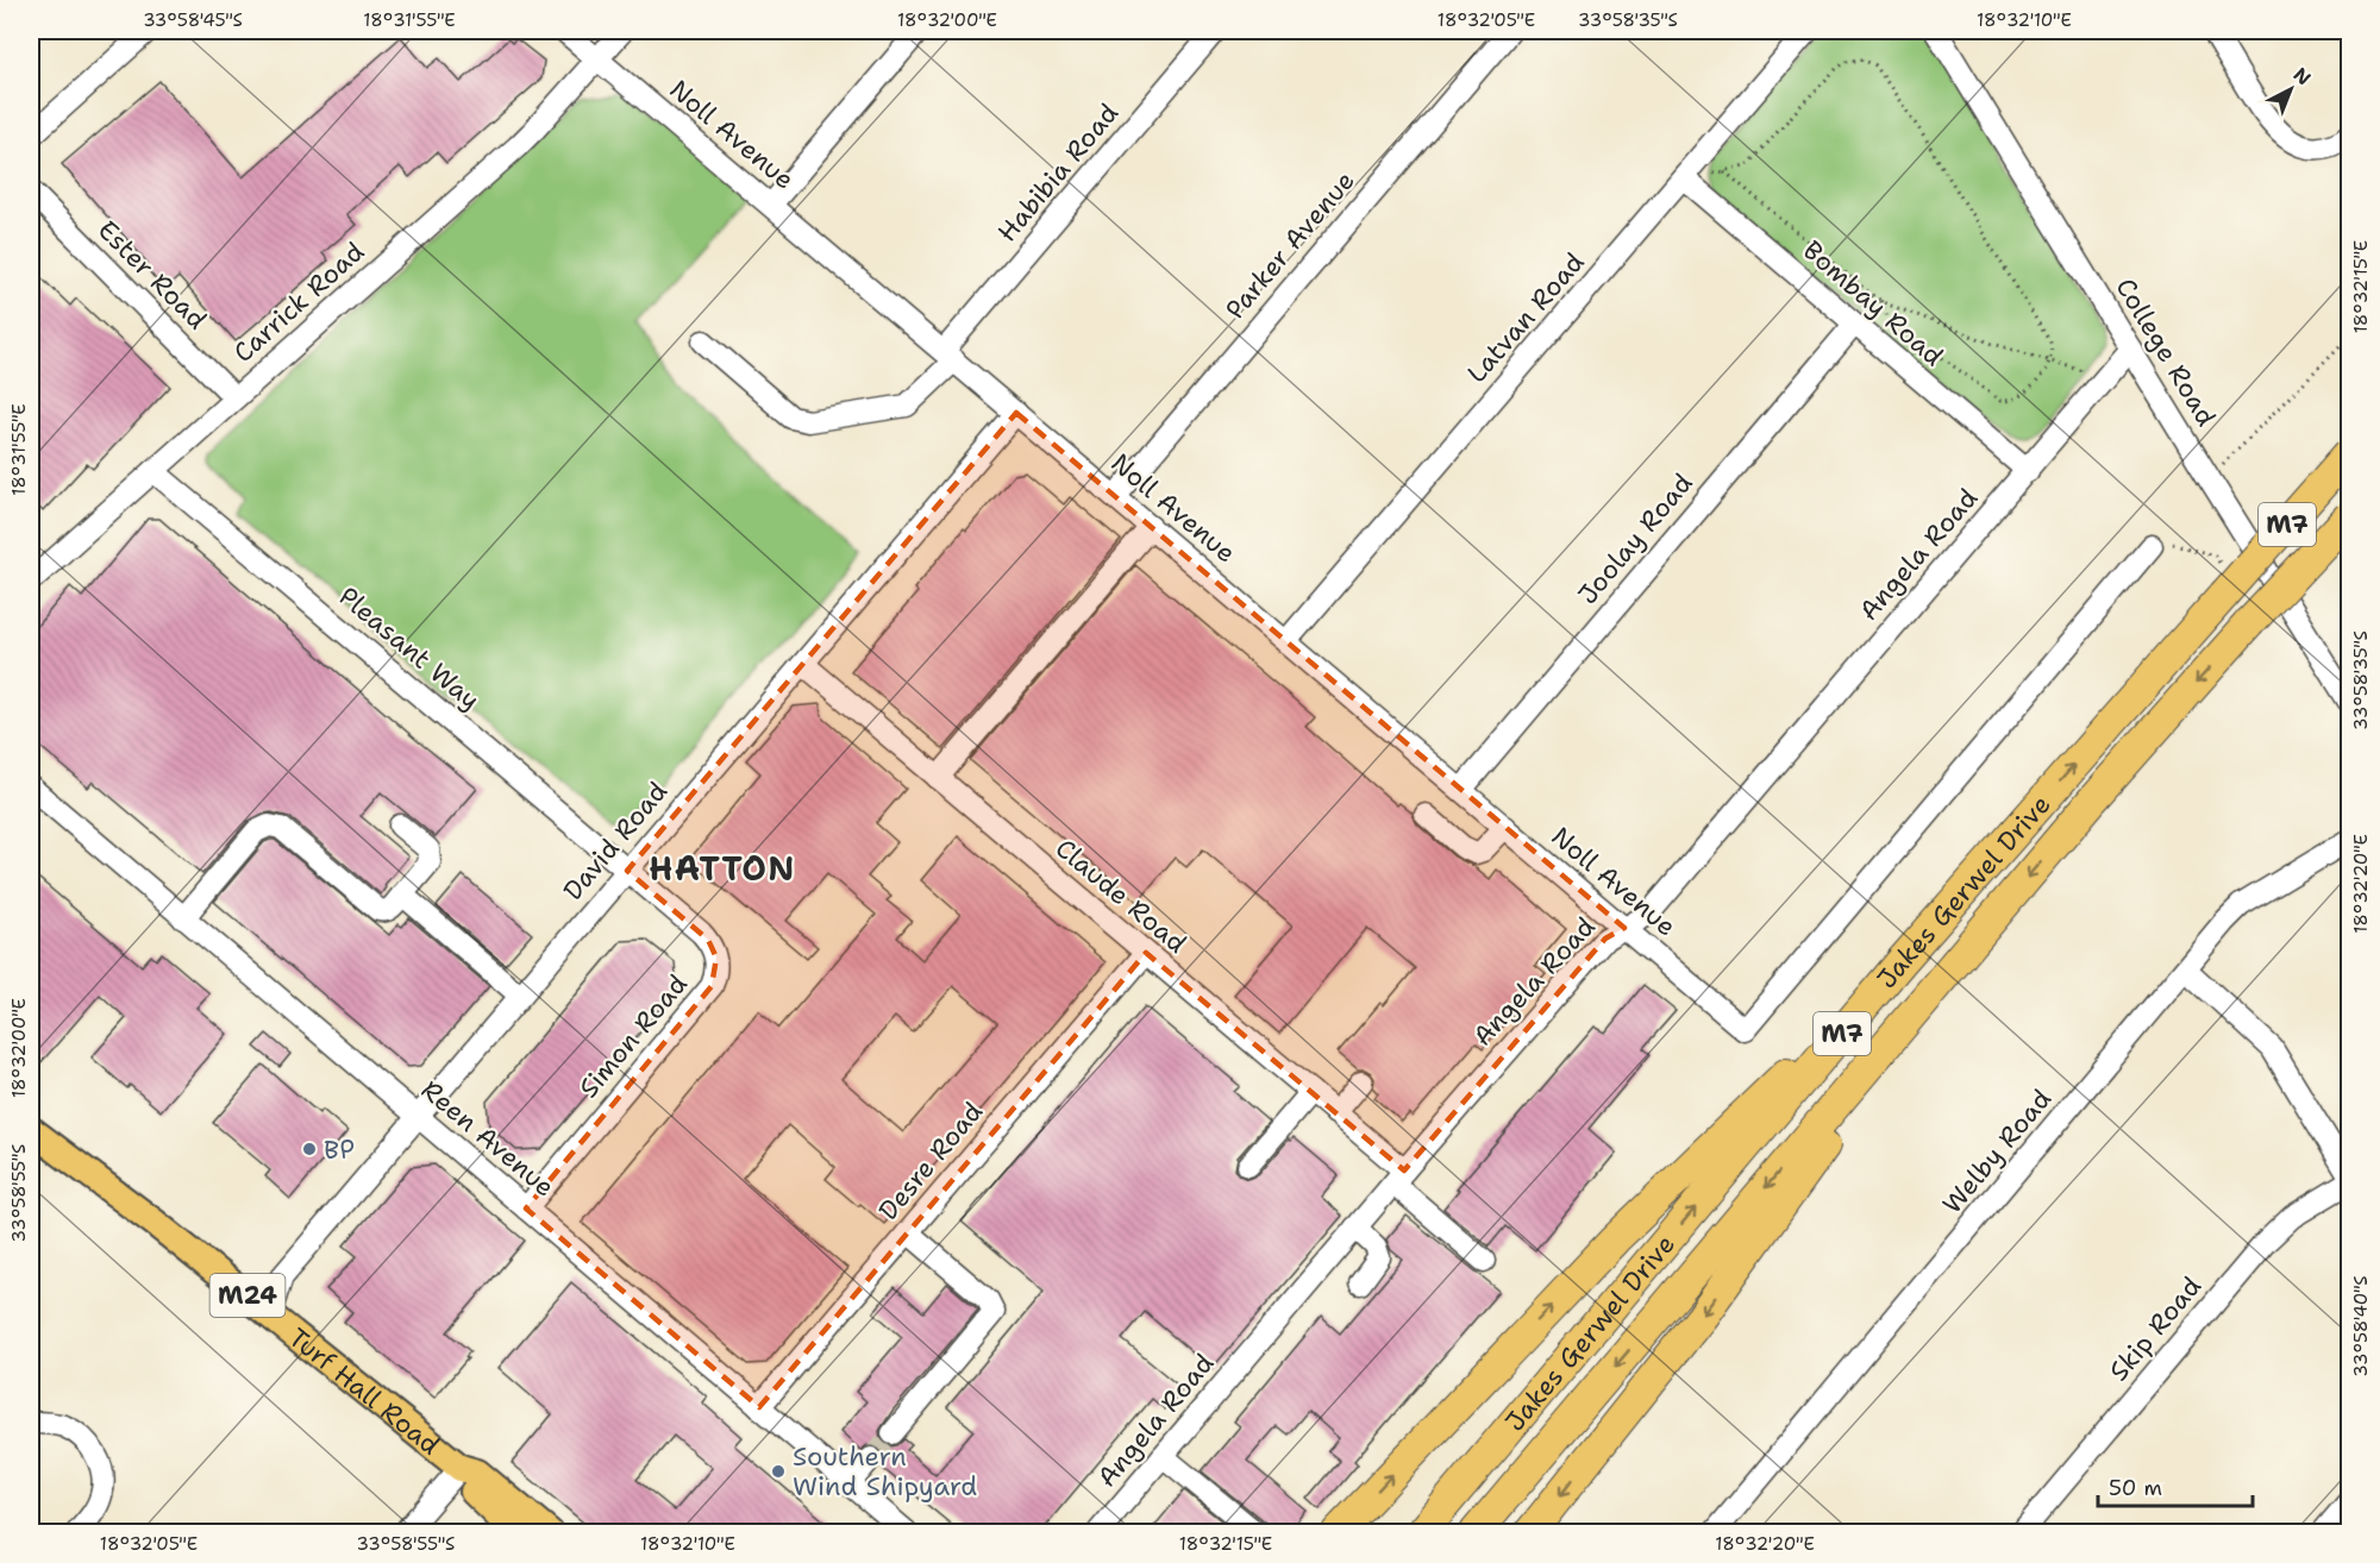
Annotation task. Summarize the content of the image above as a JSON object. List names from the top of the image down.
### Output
{
  "streets": {
    "highway": ["M7", "Jakes Gerwel Drive"],
    "main road": ["M24", "Turf Hall Road"],
    "street": [
      "Noll Avenue",
      "Habibia Road",
      "Parker Avenue",
      "Ester Road",
      "Carrick Road",
      "Bombay Road",
      "Latvan Road",
      "College Road",
      "Joolay Road",
      "Angela Road",
      "Pleasant Way",
      "David Road",
      "Claude Road",
      "Simon Road",
      "Reen Avenue",
      "Welby Road",
      "Desre Road",
      "Skip Road"
    ]
  },
  "crossings": [
    ["Noll Avenue", "Habibia Road"],
    ["Noll Avenue", "Parker Avenue"],
    ["Noll Avenue", "Carrick Road"],
    ["Noll Avenue", "Latvan Road"],
    ["Noll Avenue", "Joolay Road"],
    ["Noll Avenue", "Angela Road"],
    ["Noll Avenue", "David Road"],
    ["Ester Road", "Carrick Road"],
    ["Carrick Road", "Pleasant Way"],
    ["Bombay Road", "Latvan Road"],
    ["Bombay Road", "Joolay Road"],
    ["Bombay Road", "Angela Road"],
    ["College Road", "Angela Road"],
    ["Angela Road", "Claude Road"],
    ["Pleasant Way", "David Road"],
    ["Pleasant Way", "Simon Road"],
    ["David Road", "Claude Road"],
    ["David Road", "Simon Road"],
    ["David Road", "Reen Avenue"],
    ["David Road", "Turf Hall Road"],
    ["Claude Road", "Desre Road"],
    ["Simon Road", "Reen Avenue"],
    ["Reen Avenue", "Desre Road"]
  ],
  "districts": ["HATTON"],
  "places": ["BP", "Southern Wind Shipyard"],
  "scale_bar": "50 m",
  "north": "top right",
  "coordinates": [
    "33°58'45\"S",
    "18°31'55\"E",
    "18°32'00\"E",
    "18°32'05\"E",
    "33°58'35\"S",
    "18°32'10\"E",
    "18°32'15\"E",
    "18°32'20\"E",
    "33°58'55\"S",
    "33°58'40\"S"
  ]
}
